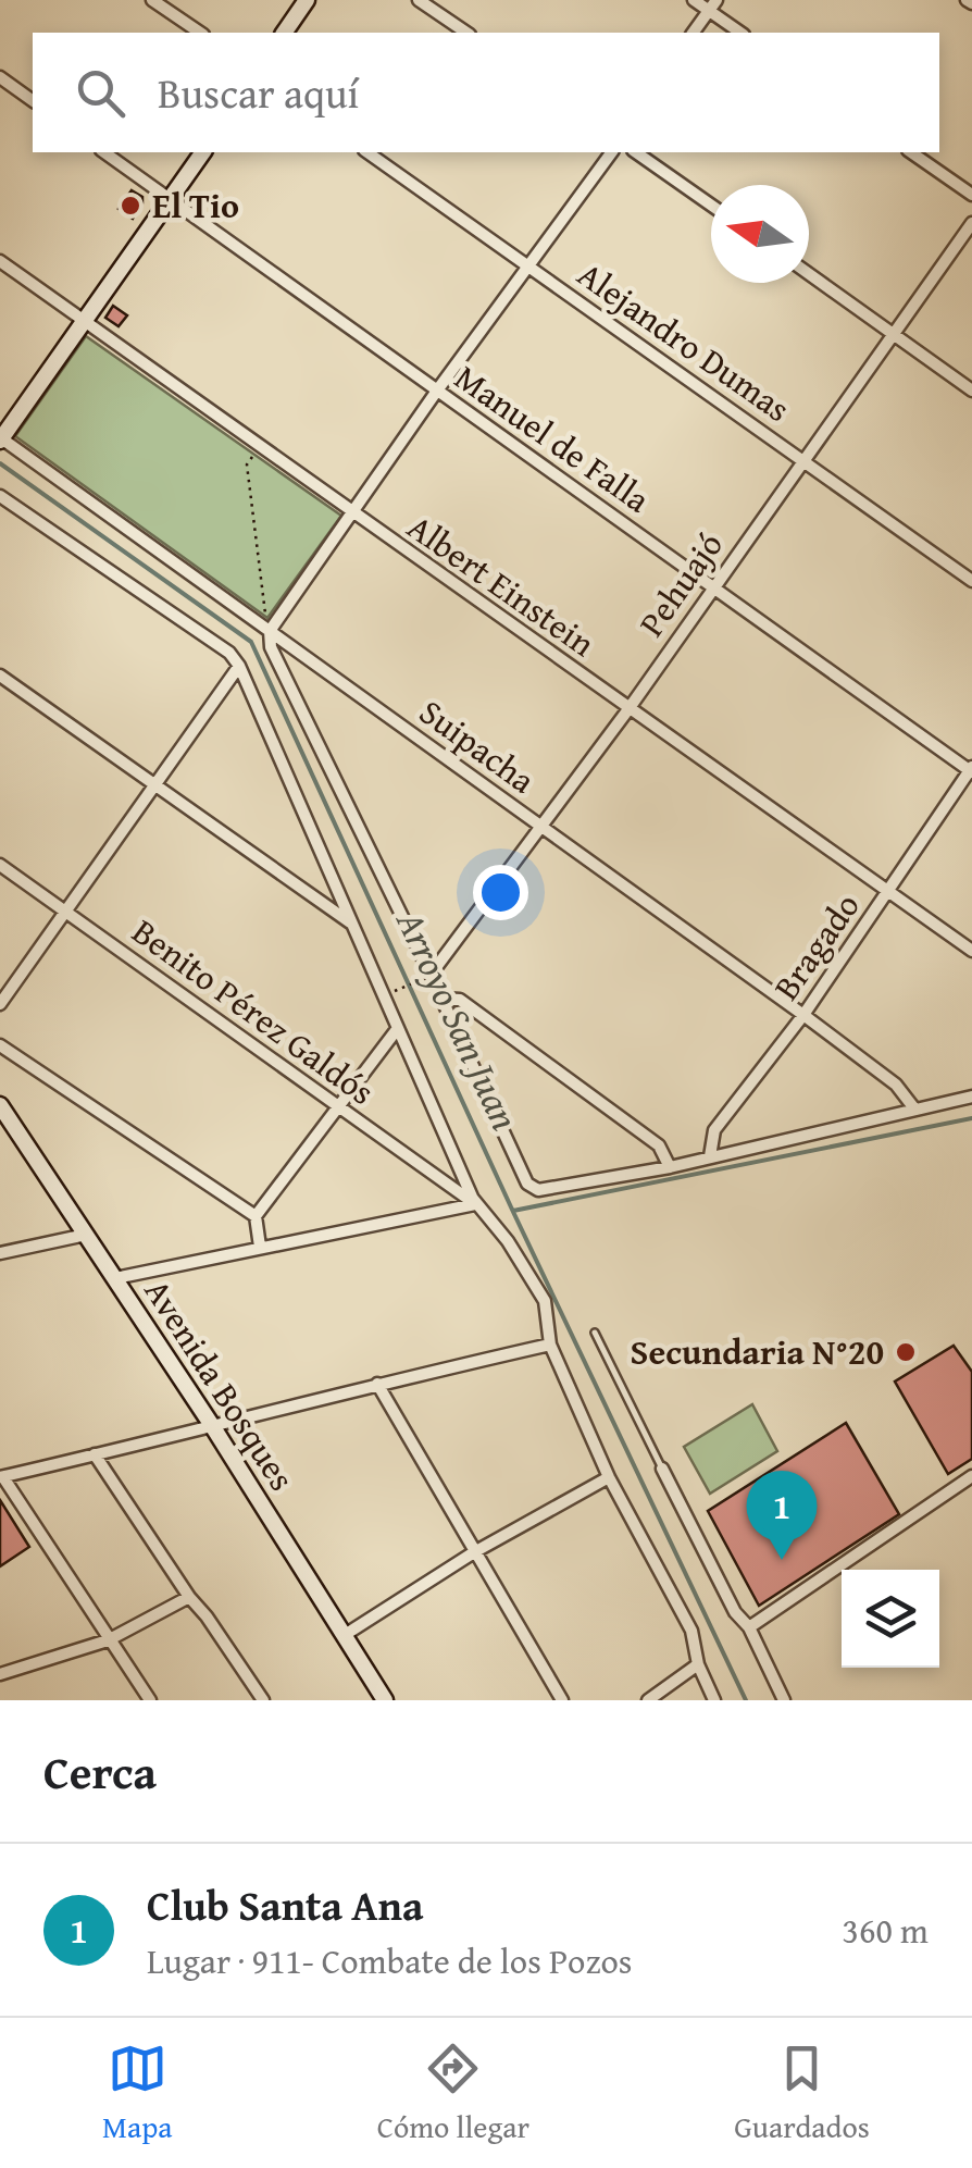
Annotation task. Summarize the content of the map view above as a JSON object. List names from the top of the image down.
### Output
{
  "streets": {
    "main road": ["Avenida Bosques"],
    "street": [
      "Alejandro Dumas",
      "Manuel de Falla",
      "Pehuajó",
      "Albert Einstein",
      "Suipacha",
      "Bragado",
      "Benito Pérez Galdós"
    ]
  },
  "crossings": [
    ["Alejandro Dumas", "Pehuajó"],
    ["Manuel de Falla", "Pehuajó"],
    ["Manuel de Falla", "Bragado"],
    ["Pehuajó", "Albert Einstein"],
    ["Pehuajó", "Suipacha"],
    ["Albert Einstein", "Bragado"],
    ["Suipacha", "Bragado"]
  ],
  "water": ["Arroyo San Juan"],
  "places": ["El Tio", "Secundaria N°20"],
  "north": "left",
  "page": {
    "search": "Buscar aquí",
    "pins": "1",
    "heading": "Cerca",
    "list": [
      {
        "mark": "1",
        "name": "Club Santa Ana",
        "note": "Lugar · 911- Combate de los Pozos",
        "value": "360 m"
      }
    ],
    "nav": ["Mapa", "Cómo llegar", "Guardados"]
  }
}
